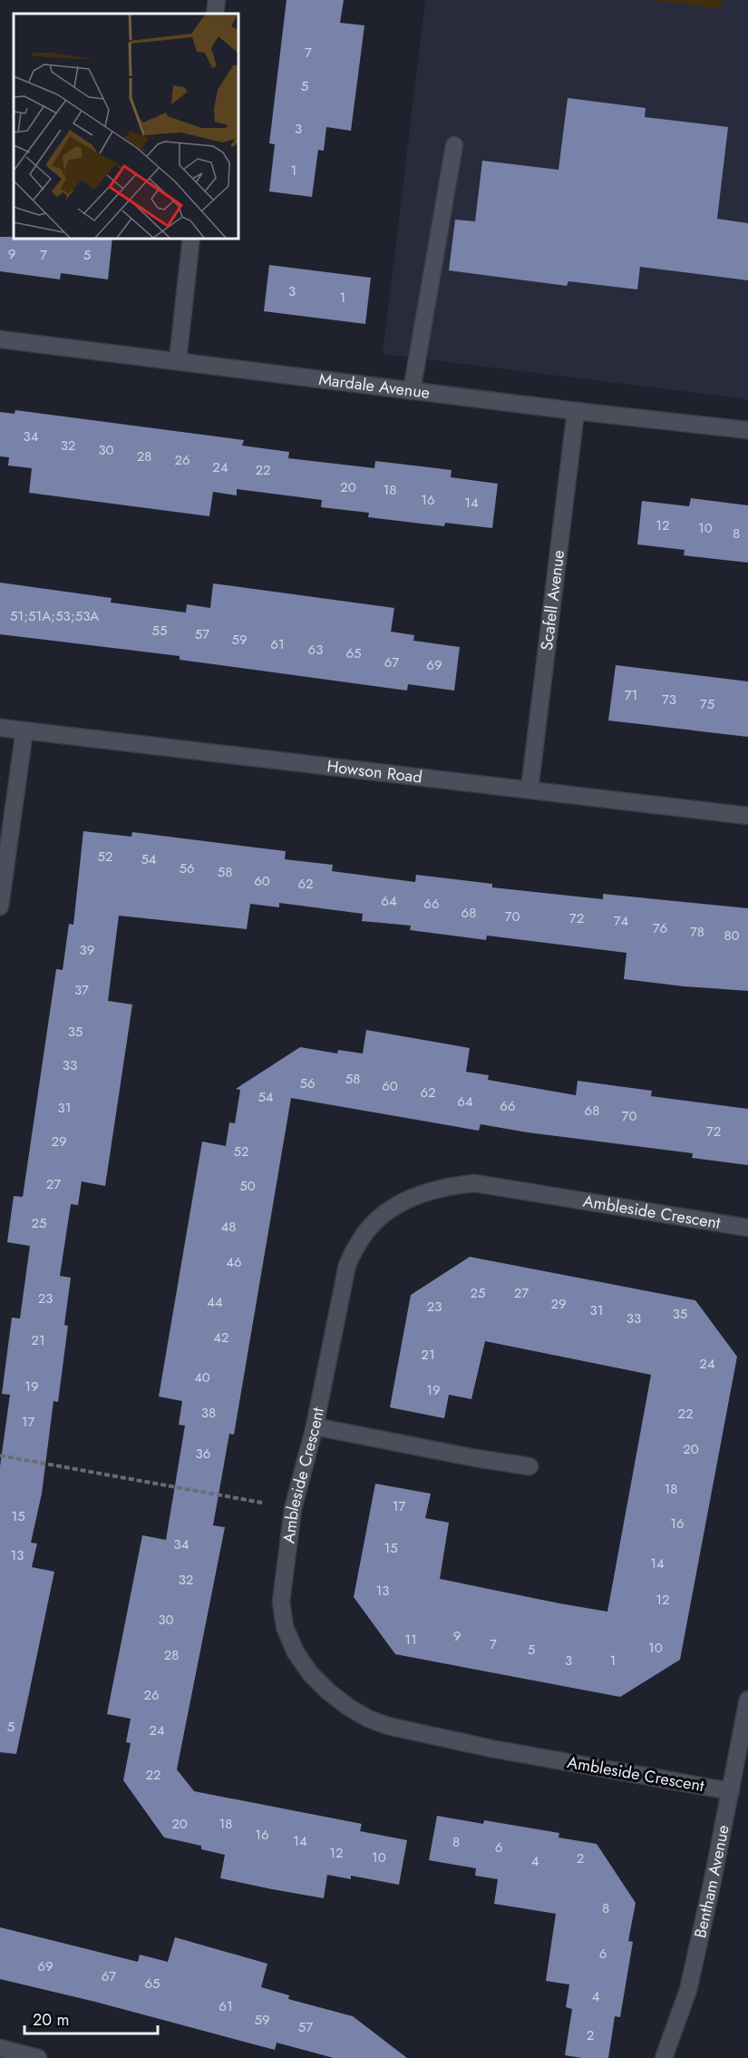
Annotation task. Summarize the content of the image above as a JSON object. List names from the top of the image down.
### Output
{
  "streets": {
    "street": [
      "Mardale Avenue",
      "Scafell Avenue",
      "Howson Road",
      "Ambleside Crescent",
      "Bentham Avenue"
    ]
  },
  "crossings": [
    ["Mardale Avenue", "Scafell Avenue"],
    ["Scafell Avenue", "Howson Road"],
    ["Ambleside Crescent", "Bentham Avenue"]
  ],
  "house_numbers": [
    "7",
    "5",
    "3",
    "1",
    "9",
    "7",
    "5",
    "3",
    "1",
    "34",
    "32",
    "30",
    "28",
    "26",
    "24",
    "22",
    "20",
    "18",
    "16",
    "14",
    "12",
    "10",
    "8",
    "51;51A;53;53A",
    "55",
    "57",
    "59",
    "61",
    "63",
    "65",
    "67",
    "69",
    "71",
    "73",
    "75",
    "52",
    "54",
    "56",
    "58",
    "60",
    "62",
    "64",
    "66",
    "68",
    "70",
    "72",
    "74",
    "76",
    "78",
    "80",
    "39",
    "37",
    "35",
    "33",
    "58",
    "56",
    "60",
    "62",
    "54",
    "64",
    "66",
    "31",
    "68",
    "70",
    "72",
    "29",
    "52",
    "27",
    "50",
    "25",
    "48",
    "46",
    "25",
    "27",
    "23",
    "44",
    "29",
    "23",
    "31",
    "35",
    "33",
    "42",
    "21",
    "21",
    "24",
    "40",
    "19",
    "19",
    "38",
    "22",
    "17",
    "20",
    "36",
    "18",
    "17",
    "15",
    "16",
    "34",
    "15",
    "13",
    "14",
    "32",
    "13",
    "12",
    "30",
    "9",
    "11",
    "7",
    "10",
    "5",
    "28",
    "3",
    "1",
    "26",
    "5",
    "24",
    "22",
    "20",
    "18",
    "16",
    "14",
    "8",
    "6",
    "12",
    "10",
    "2",
    "4",
    "8",
    "6",
    "69",
    "67",
    "65",
    "4",
    "61",
    "59",
    "57",
    "2"
  ],
  "scale_bar": "20 m"
}
